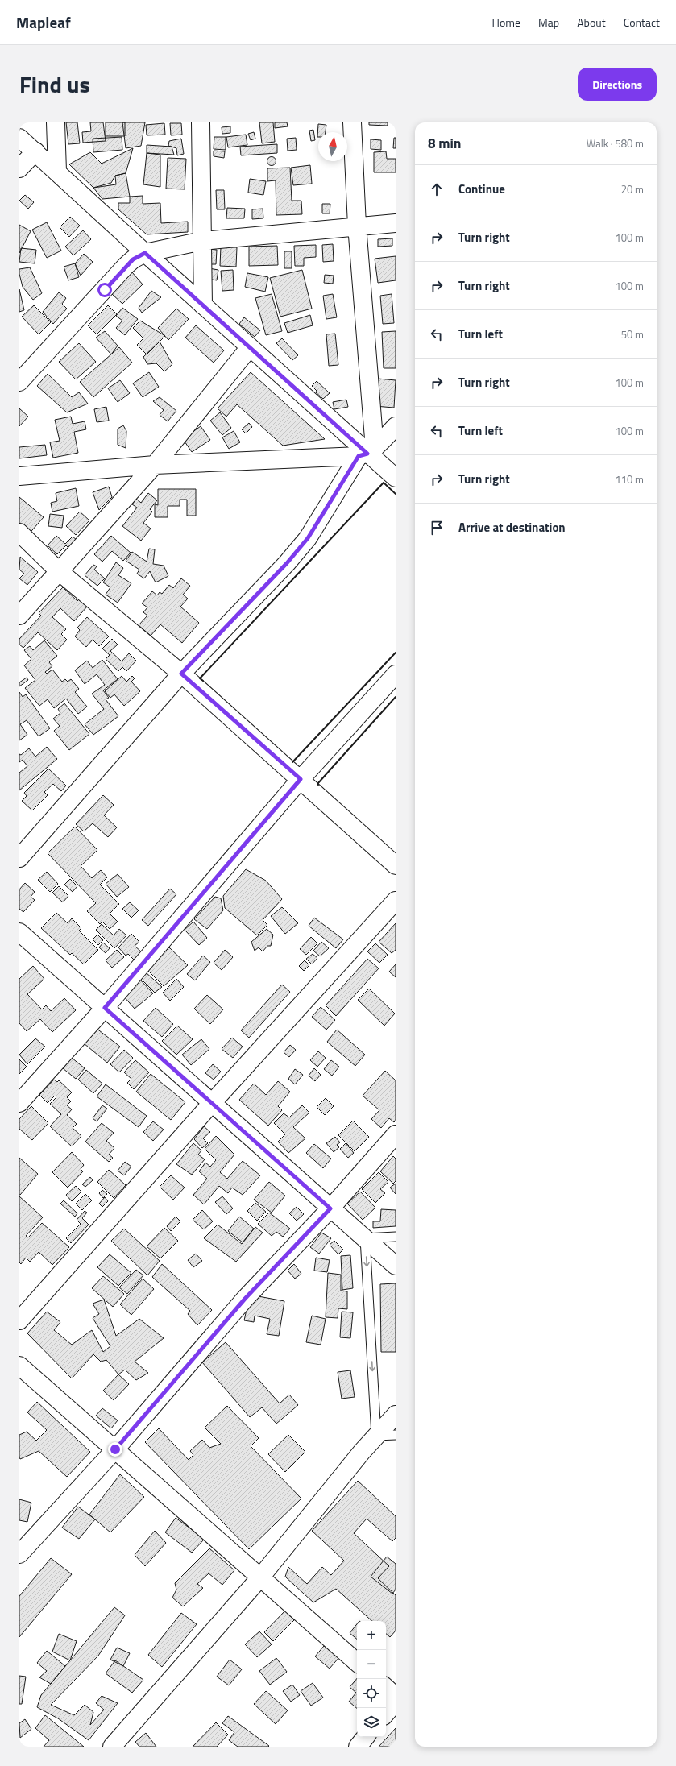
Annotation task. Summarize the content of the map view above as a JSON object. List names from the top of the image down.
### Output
{
  "north": "top",
  "page": {
    "header": "Mapleaf",
    "nav": [
      "Home",
      "Map",
      "About",
      "Contact"
    ],
    "title": "Find us",
    "buttons": "Directions",
    "heading": ["8 min", "Walk · 580 m"],
    "list": [
      ["Continue", "20 m"],
      ["Turn right", "100 m"],
      ["Turn right", "100 m"],
      ["Turn left", "50 m"],
      ["Turn right", "100 m"],
      ["Turn left", "100 m"],
      ["Turn right", "110 m"],
      "Arrive at destination"
    ],
    "map_buttons": ["+", "−"]
  }
}
